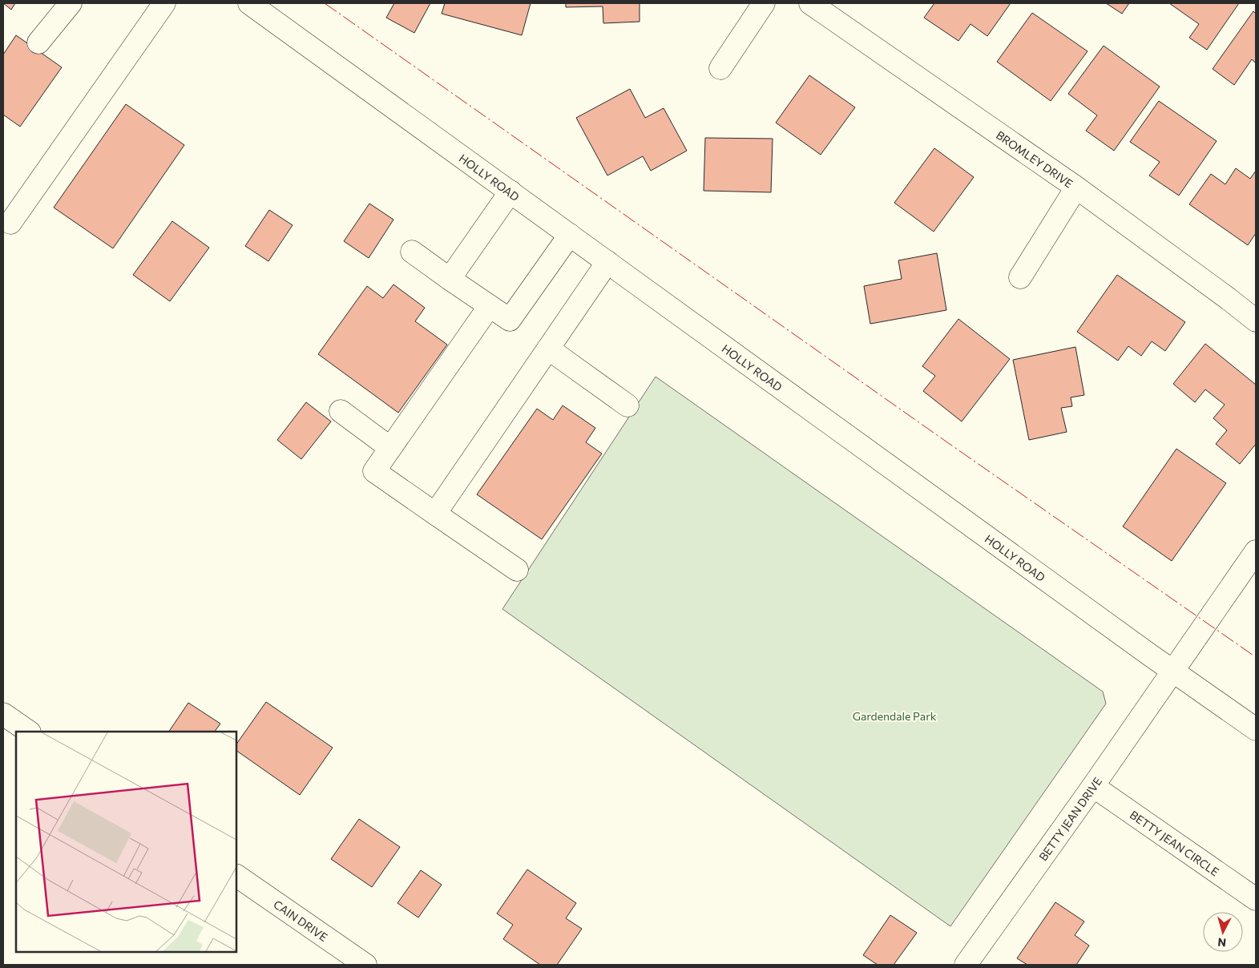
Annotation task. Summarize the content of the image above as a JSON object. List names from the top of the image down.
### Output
{
  "streets": {
    "street": [
      "BROMLEY DRIVE",
      "HOLLY ROAD",
      "BETTY JEAN DRIVE",
      "BETTY JEAN CIRCLE",
      "CAIN DRIVE"
    ]
  },
  "crossings": [
    ["HOLLY ROAD", "BETTY JEAN DRIVE"],
    ["BETTY JEAN DRIVE", "BETTY JEAN CIRCLE"]
  ],
  "parks": ["Gardendale Park"],
  "north": "bottom"
}
